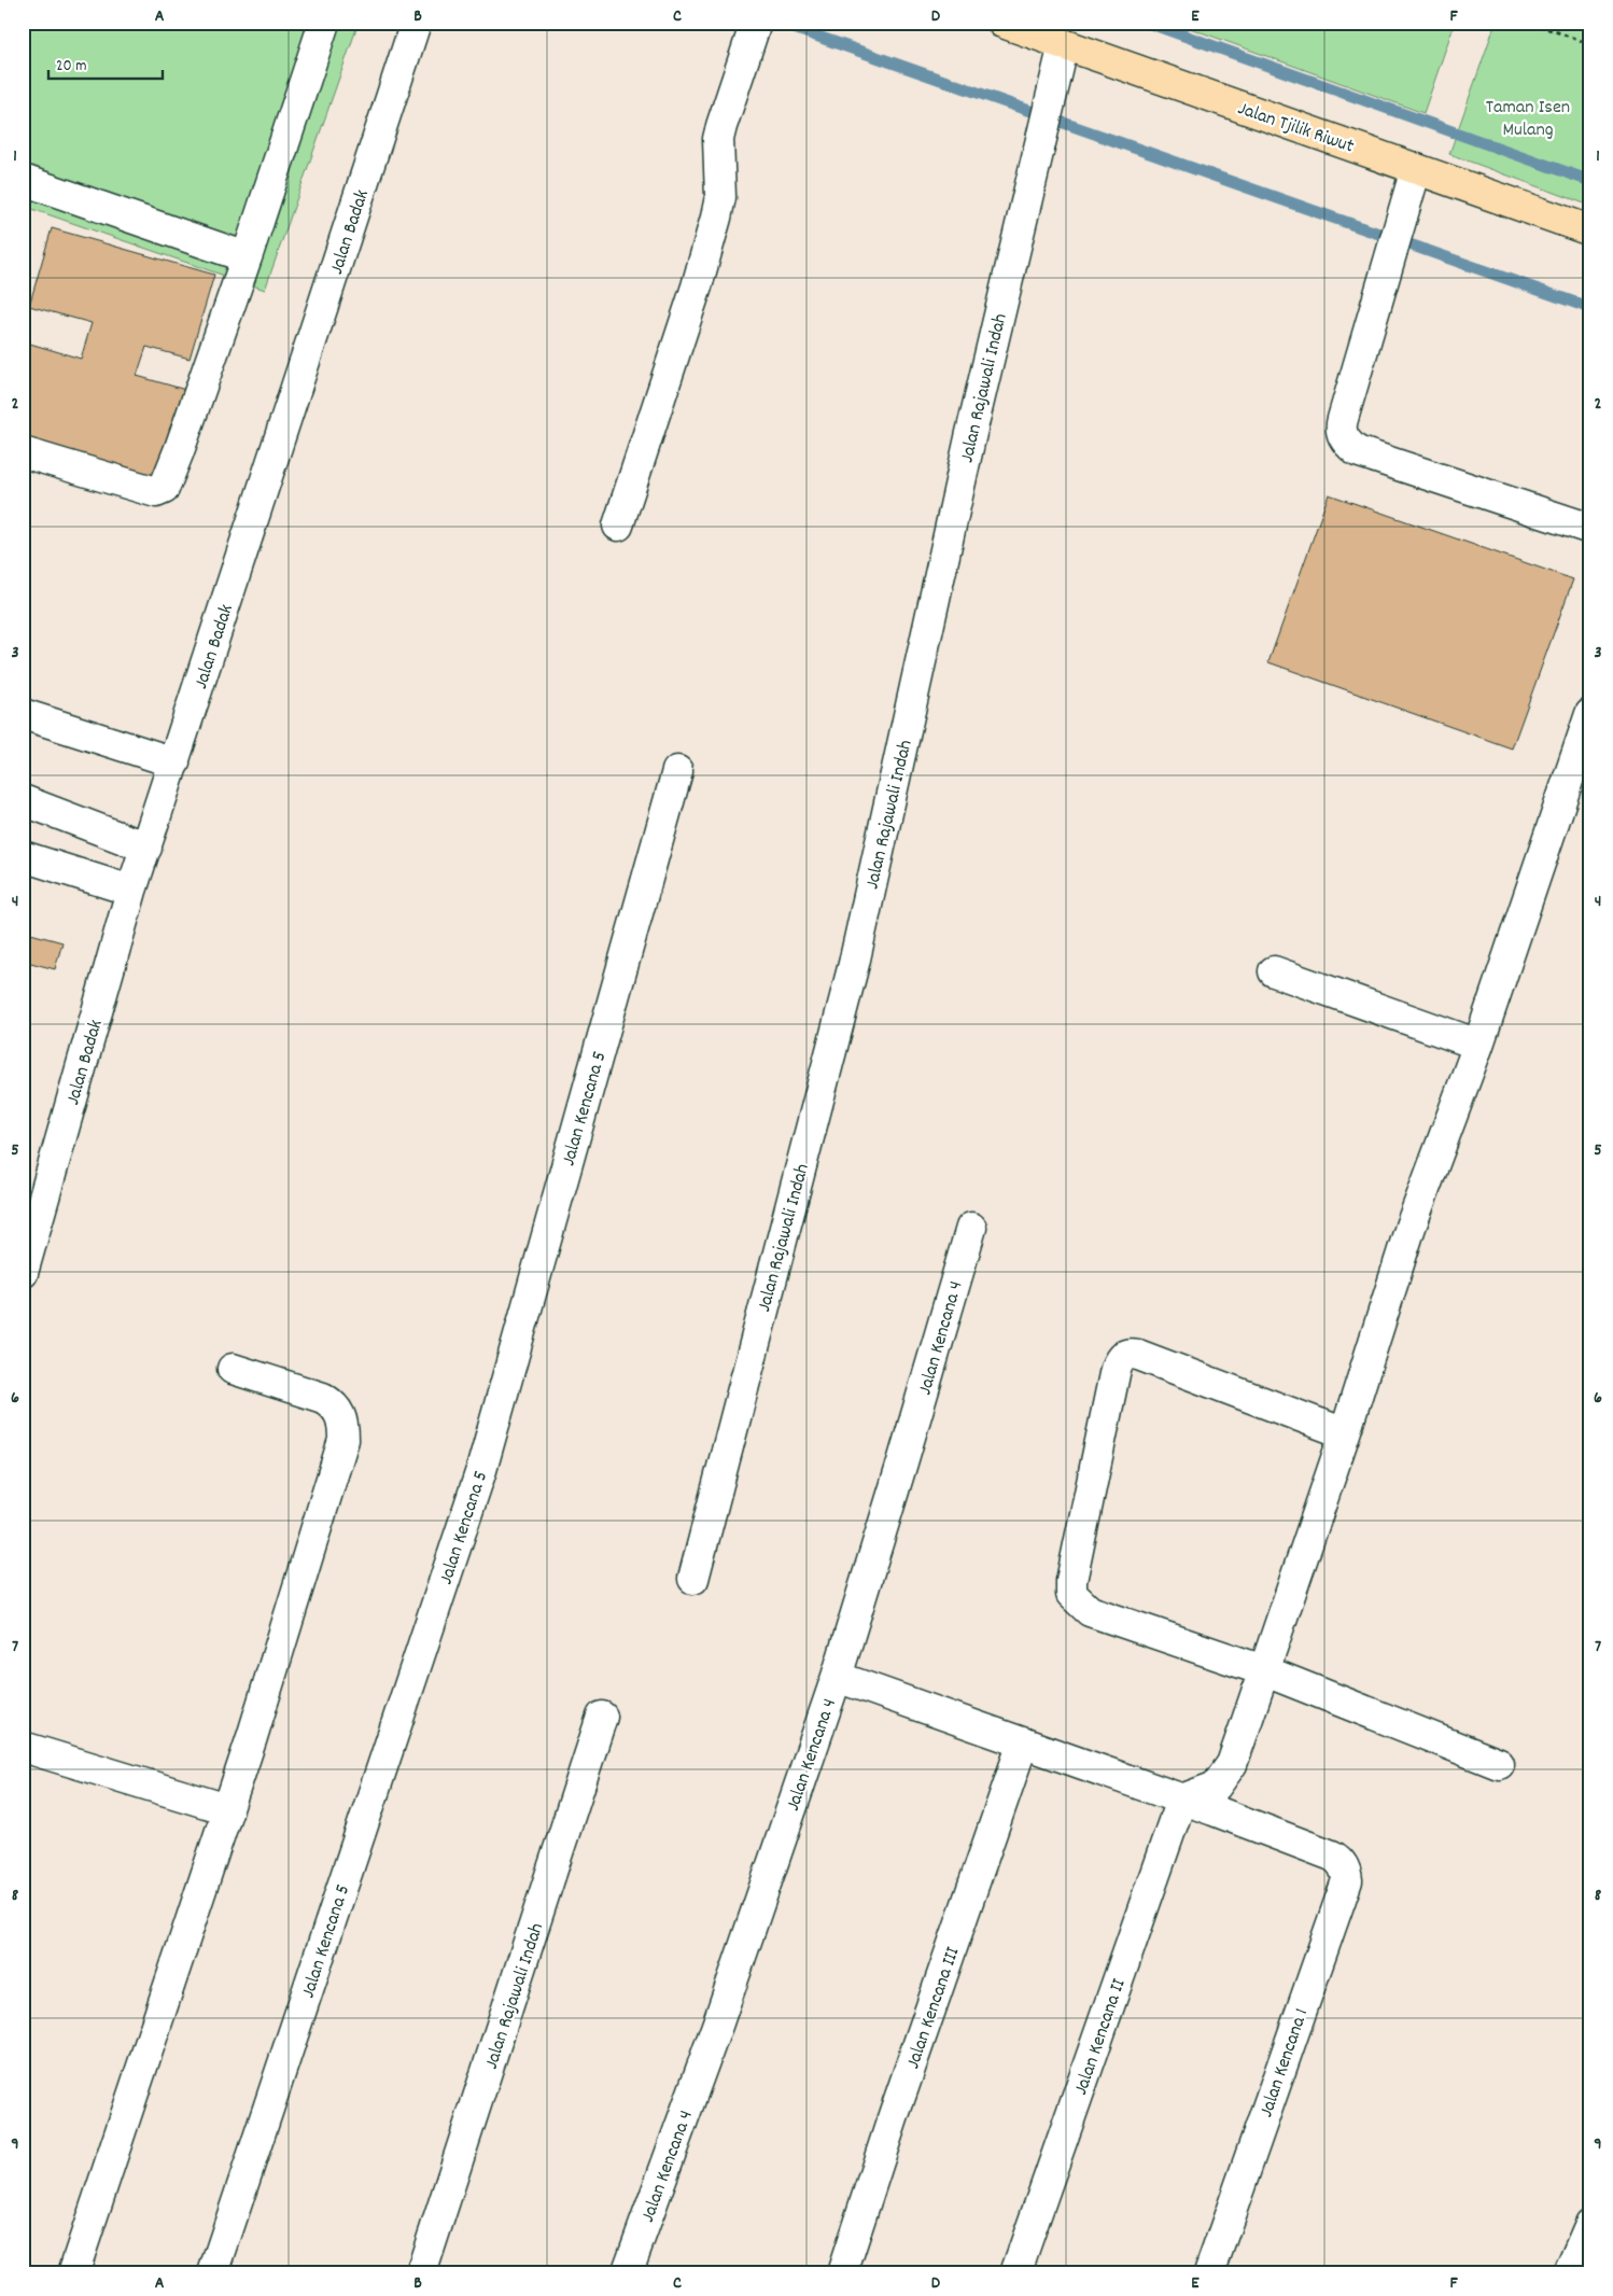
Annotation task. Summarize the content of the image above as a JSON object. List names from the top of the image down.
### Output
{
  "streets": {
    "highway": ["Jalan Tjilik Riwut"],
    "street": [
      "Jalan Badak",
      "Jalan Rajawali Indah",
      "Jalan Kencana 5",
      "Jalan Kencana 4",
      "Jalan Kencana III",
      "Jalan Kencana II",
      "Jalan Kencana 1"
    ]
  },
  "crossings": [
    ["Jalan Tjilik Riwut", "Jalan Rajawali Indah"],
    ["Jalan Kencana II", "Jalan Kencana 1"]
  ],
  "parks": ["Taman Isen Mulang"],
  "scale_bar": "20 m",
  "grid": {
    "columns": [
      "A",
      "B",
      "C",
      "D",
      "E",
      "F"
    ],
    "rows": [
      "1",
      "2",
      "3",
      "4",
      "5",
      "6",
      "7",
      "8",
      "9"
    ]
  }
}
